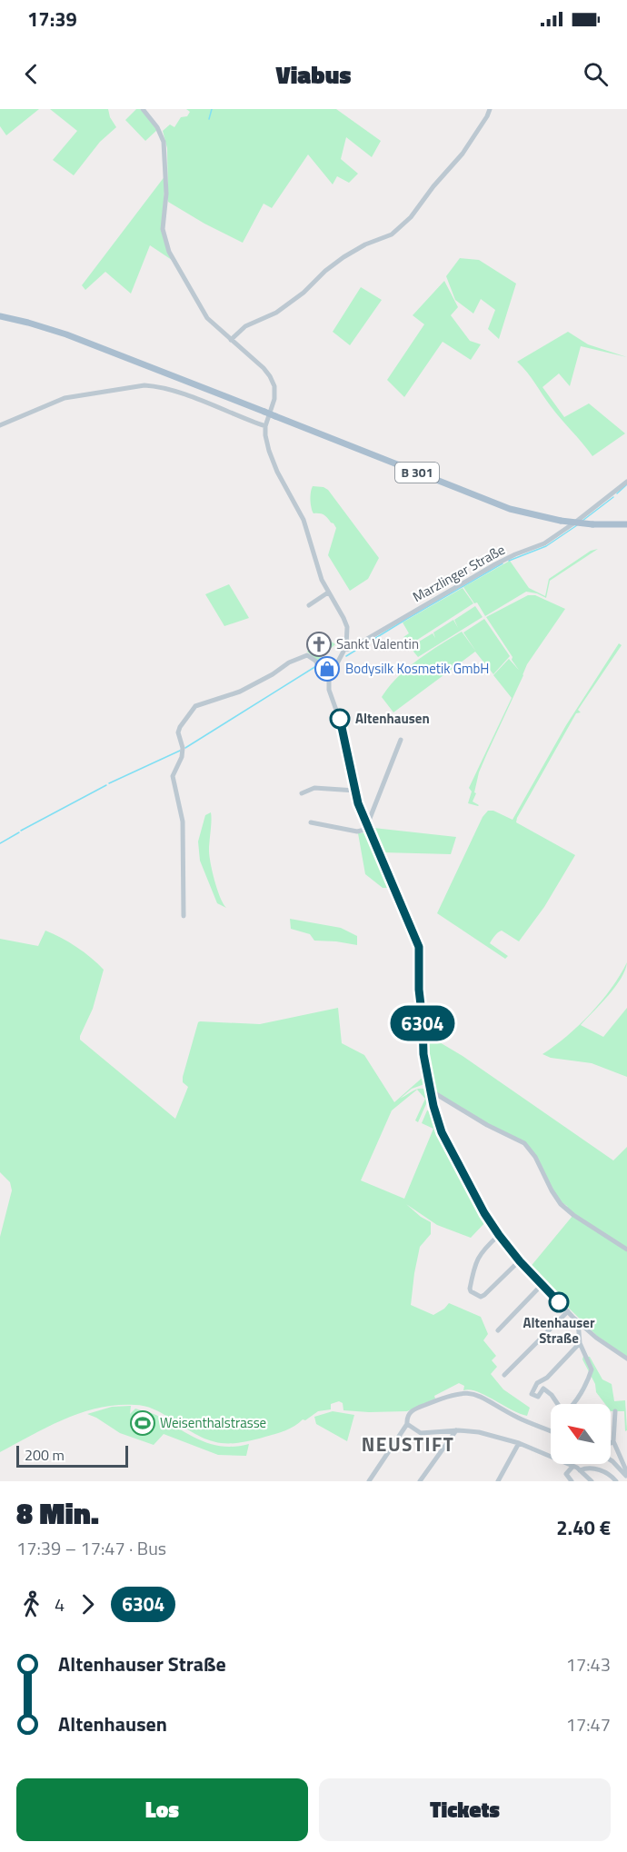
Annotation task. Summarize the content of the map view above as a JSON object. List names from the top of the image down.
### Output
{
  "streets": {
    "main road": ["B 301"],
    "street": ["Marzlinger Straße"]
  },
  "districts": ["NEUSTIFT"],
  "places": {
    "church": ["Sankt Valentin"],
    "shop": ["Bodysilk Kosmetik GmbH"],
    "other": ["Altenhausen", "Altenhauser Straße"],
    "sports": ["Weisenthalstrasse"]
  },
  "lines": ["bus line 6304"],
  "scale_bar": "200 m",
  "north": "top left",
  "page": {
    "status": "17:39",
    "header": "Viabus",
    "on_map": "6304",
    "scale": "200 m",
    "heading": ["8 Min.", "17:39 – 17:47 · Bus", "2.40 €"],
    "legs": ["4", "6304"],
    "list": [
      {
        "name": "Altenhauser Straße",
        "value": "17:43"
      },
      {
        "name": "Altenhausen",
        "value": "17:47"
      }
    ],
    "buttons": ["Los", "Tickets"]
  }
}
